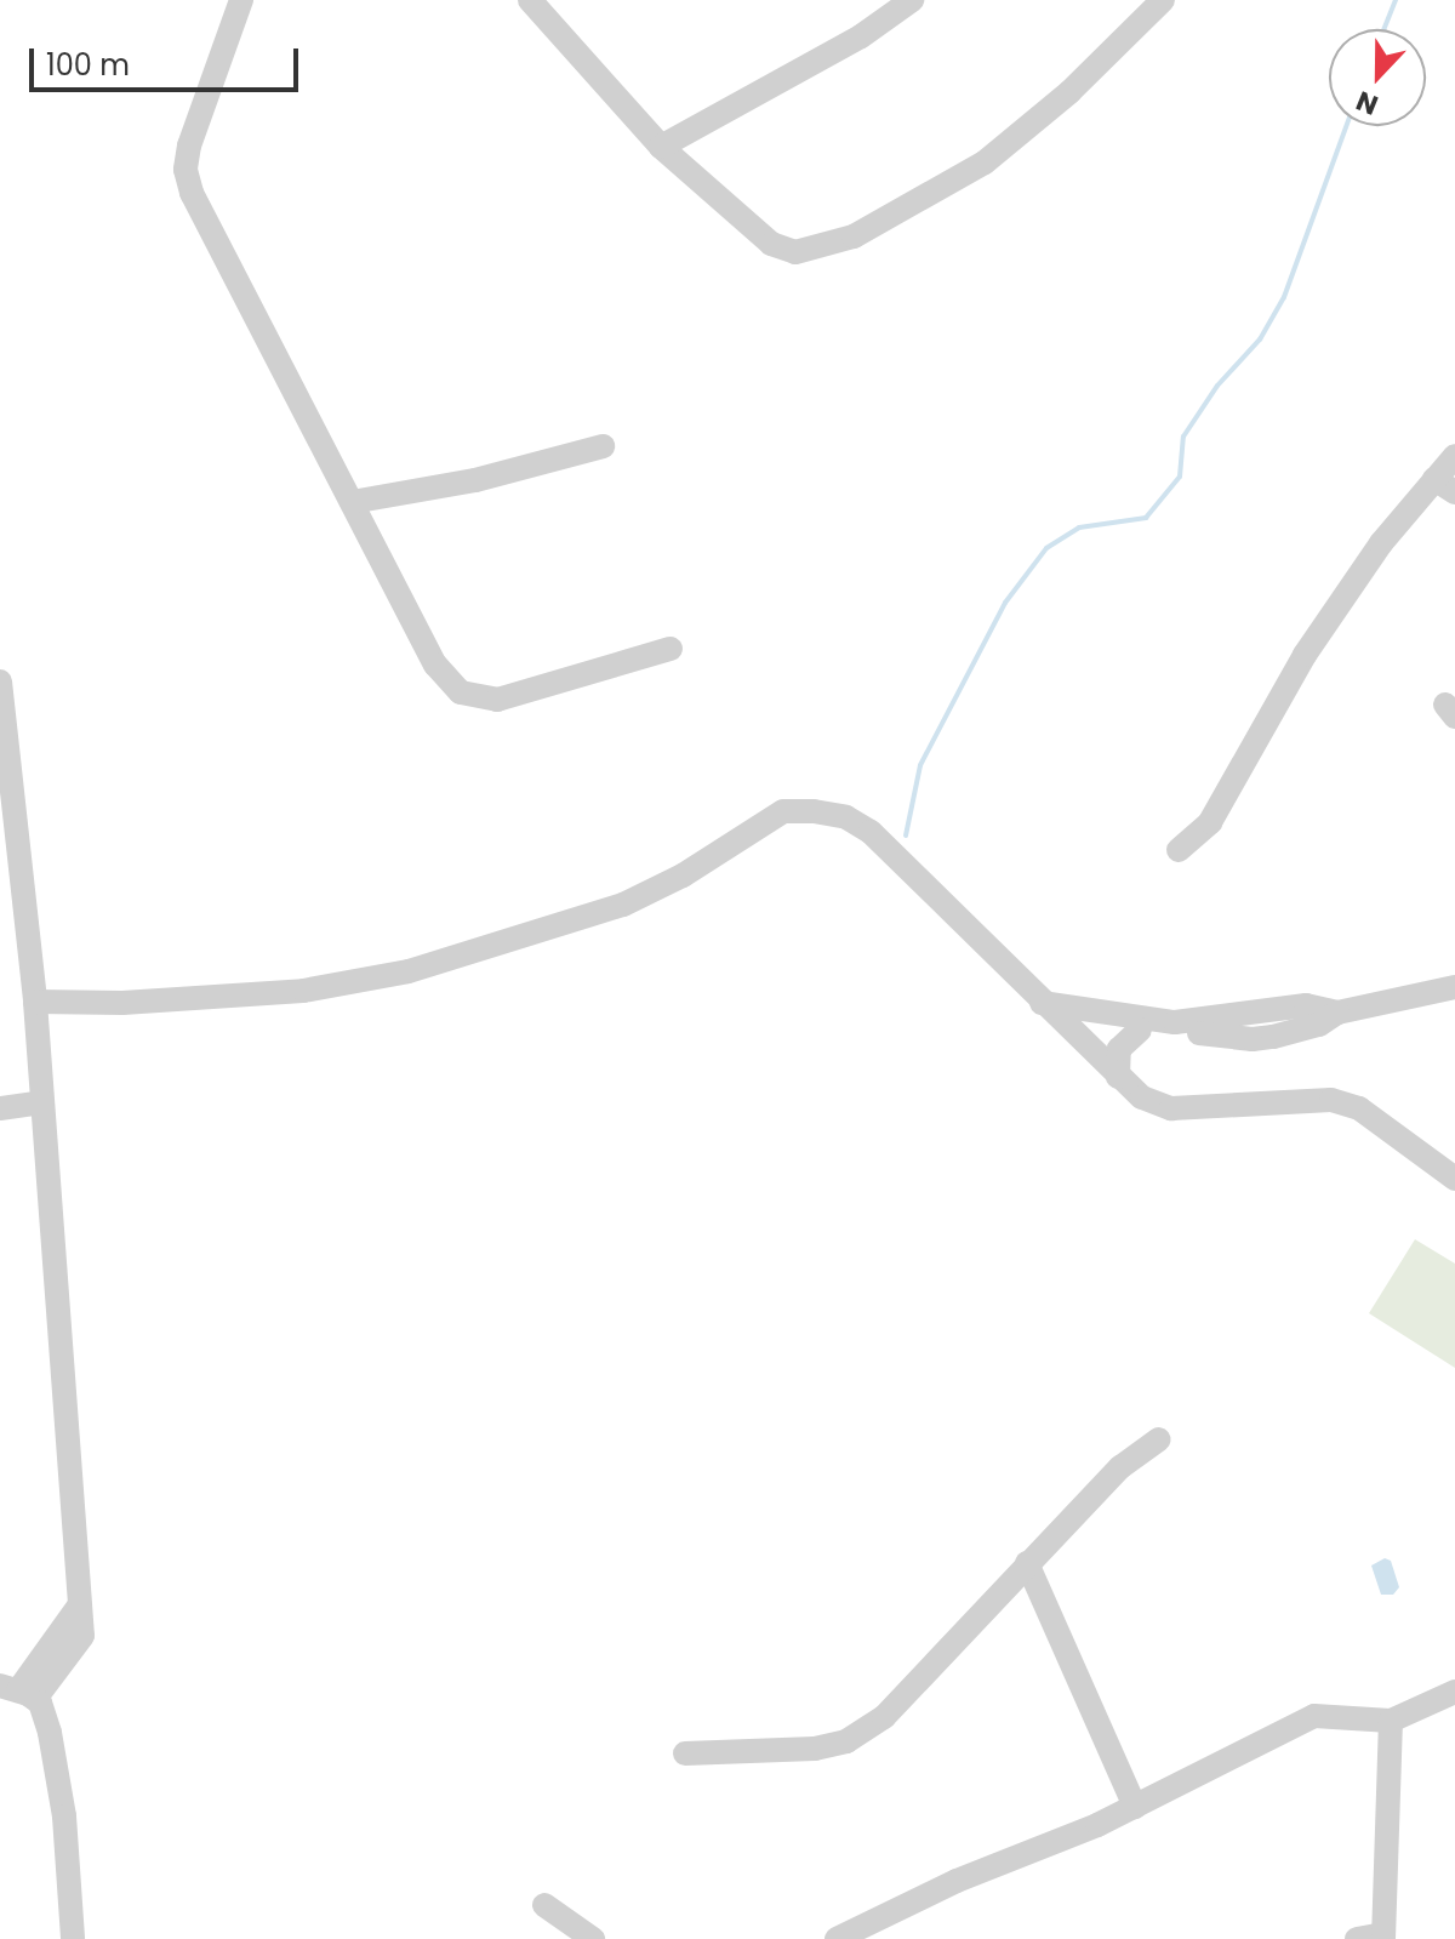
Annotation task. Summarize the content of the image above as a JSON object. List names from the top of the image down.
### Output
{
  "scale_bar": "100 m",
  "north": "bottom"
}
